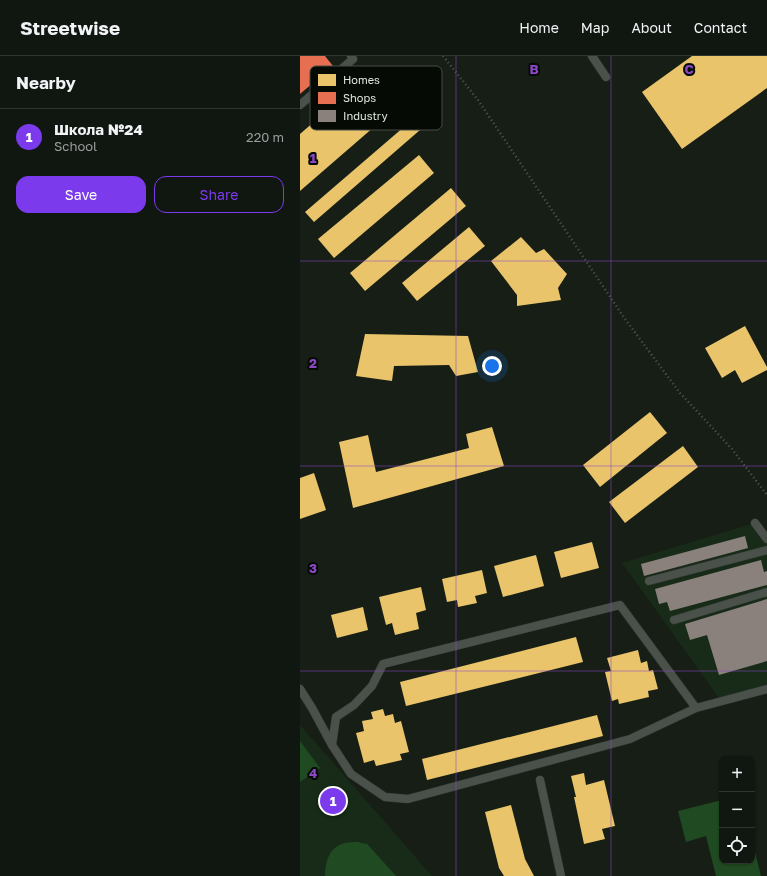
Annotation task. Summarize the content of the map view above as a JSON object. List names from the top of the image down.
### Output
{
  "legend": ["Homes", "Shops", "Industry"],
  "page": {
    "header": "Streetwise",
    "nav": [
      "Home",
      "Map",
      "About",
      "Contact"
    ],
    "heading": "Nearby",
    "list": [
      {
        "mark": "1",
        "name": "Школа №24",
        "note": "School",
        "value": "220 m"
      }
    ],
    "buttons": ["Save", "Share"],
    "map_buttons": ["+", "−"],
    "pins": "1"
  },
  "grid": {
    "columns": ["B", "C"],
    "rows": [
      "1",
      "2",
      "3",
      "4"
    ]
  }
}
